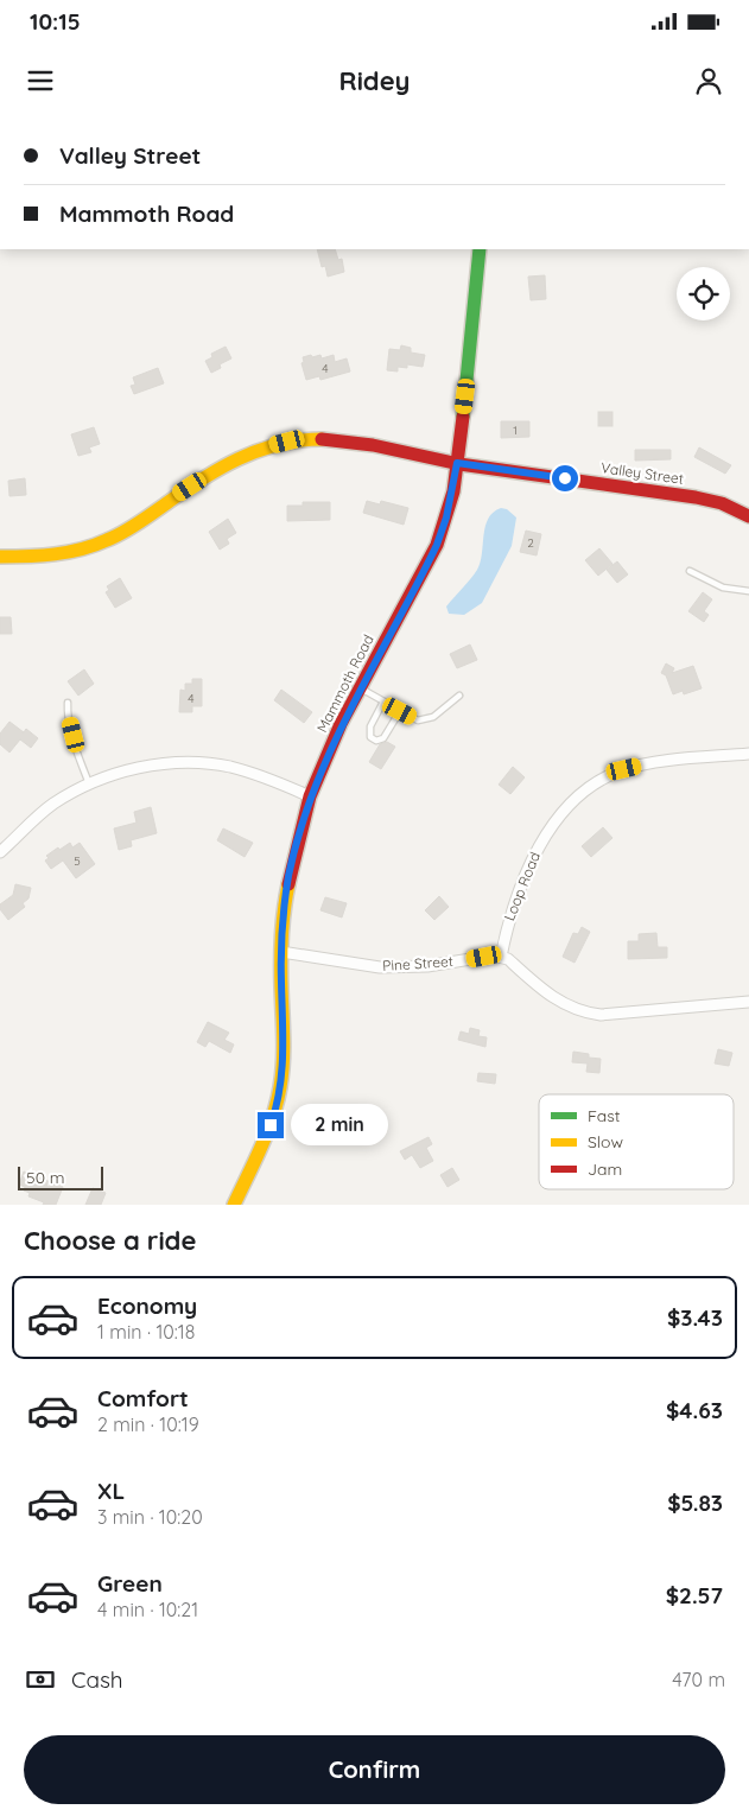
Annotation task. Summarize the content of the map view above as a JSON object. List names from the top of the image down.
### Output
{
  "streets": {
    "main road": ["Valley Street", "Mammoth Road"],
    "street": ["Loop Road", "Pine Street"]
  },
  "crossings": [
    ["Valley Street", "Mammoth Road"],
    ["Mammoth Road", "Pine Street"],
    ["Loop Road", "Pine Street"]
  ],
  "house_numbers": [
    "4",
    "1",
    "2",
    "4",
    "5"
  ],
  "legend": ["Fast", "Slow", "Jam"],
  "scale_bar": "50 m",
  "page": {
    "status": "10:15",
    "header": "Ridey",
    "banner": ["Valley Street", "Mammoth Road"],
    "bubble": "2 min",
    "scale": "50 m",
    "heading": "Choose a ride",
    "list": [
      {
        "name": "Economy",
        "note": "1 min · 10:18",
        "value": "$3.43"
      },
      {
        "name": "Comfort",
        "note": "2 min · 10:19",
        "value": "$4.63"
      },
      {
        "name": "XL",
        "note": "3 min · 10:20",
        "value": "$5.83"
      },
      {
        "name": "Green",
        "note": "4 min · 10:21",
        "value": "$2.57"
      }
    ],
    "pay": ["Cash", "470 m"],
    "buttons": "Confirm"
  }
}
